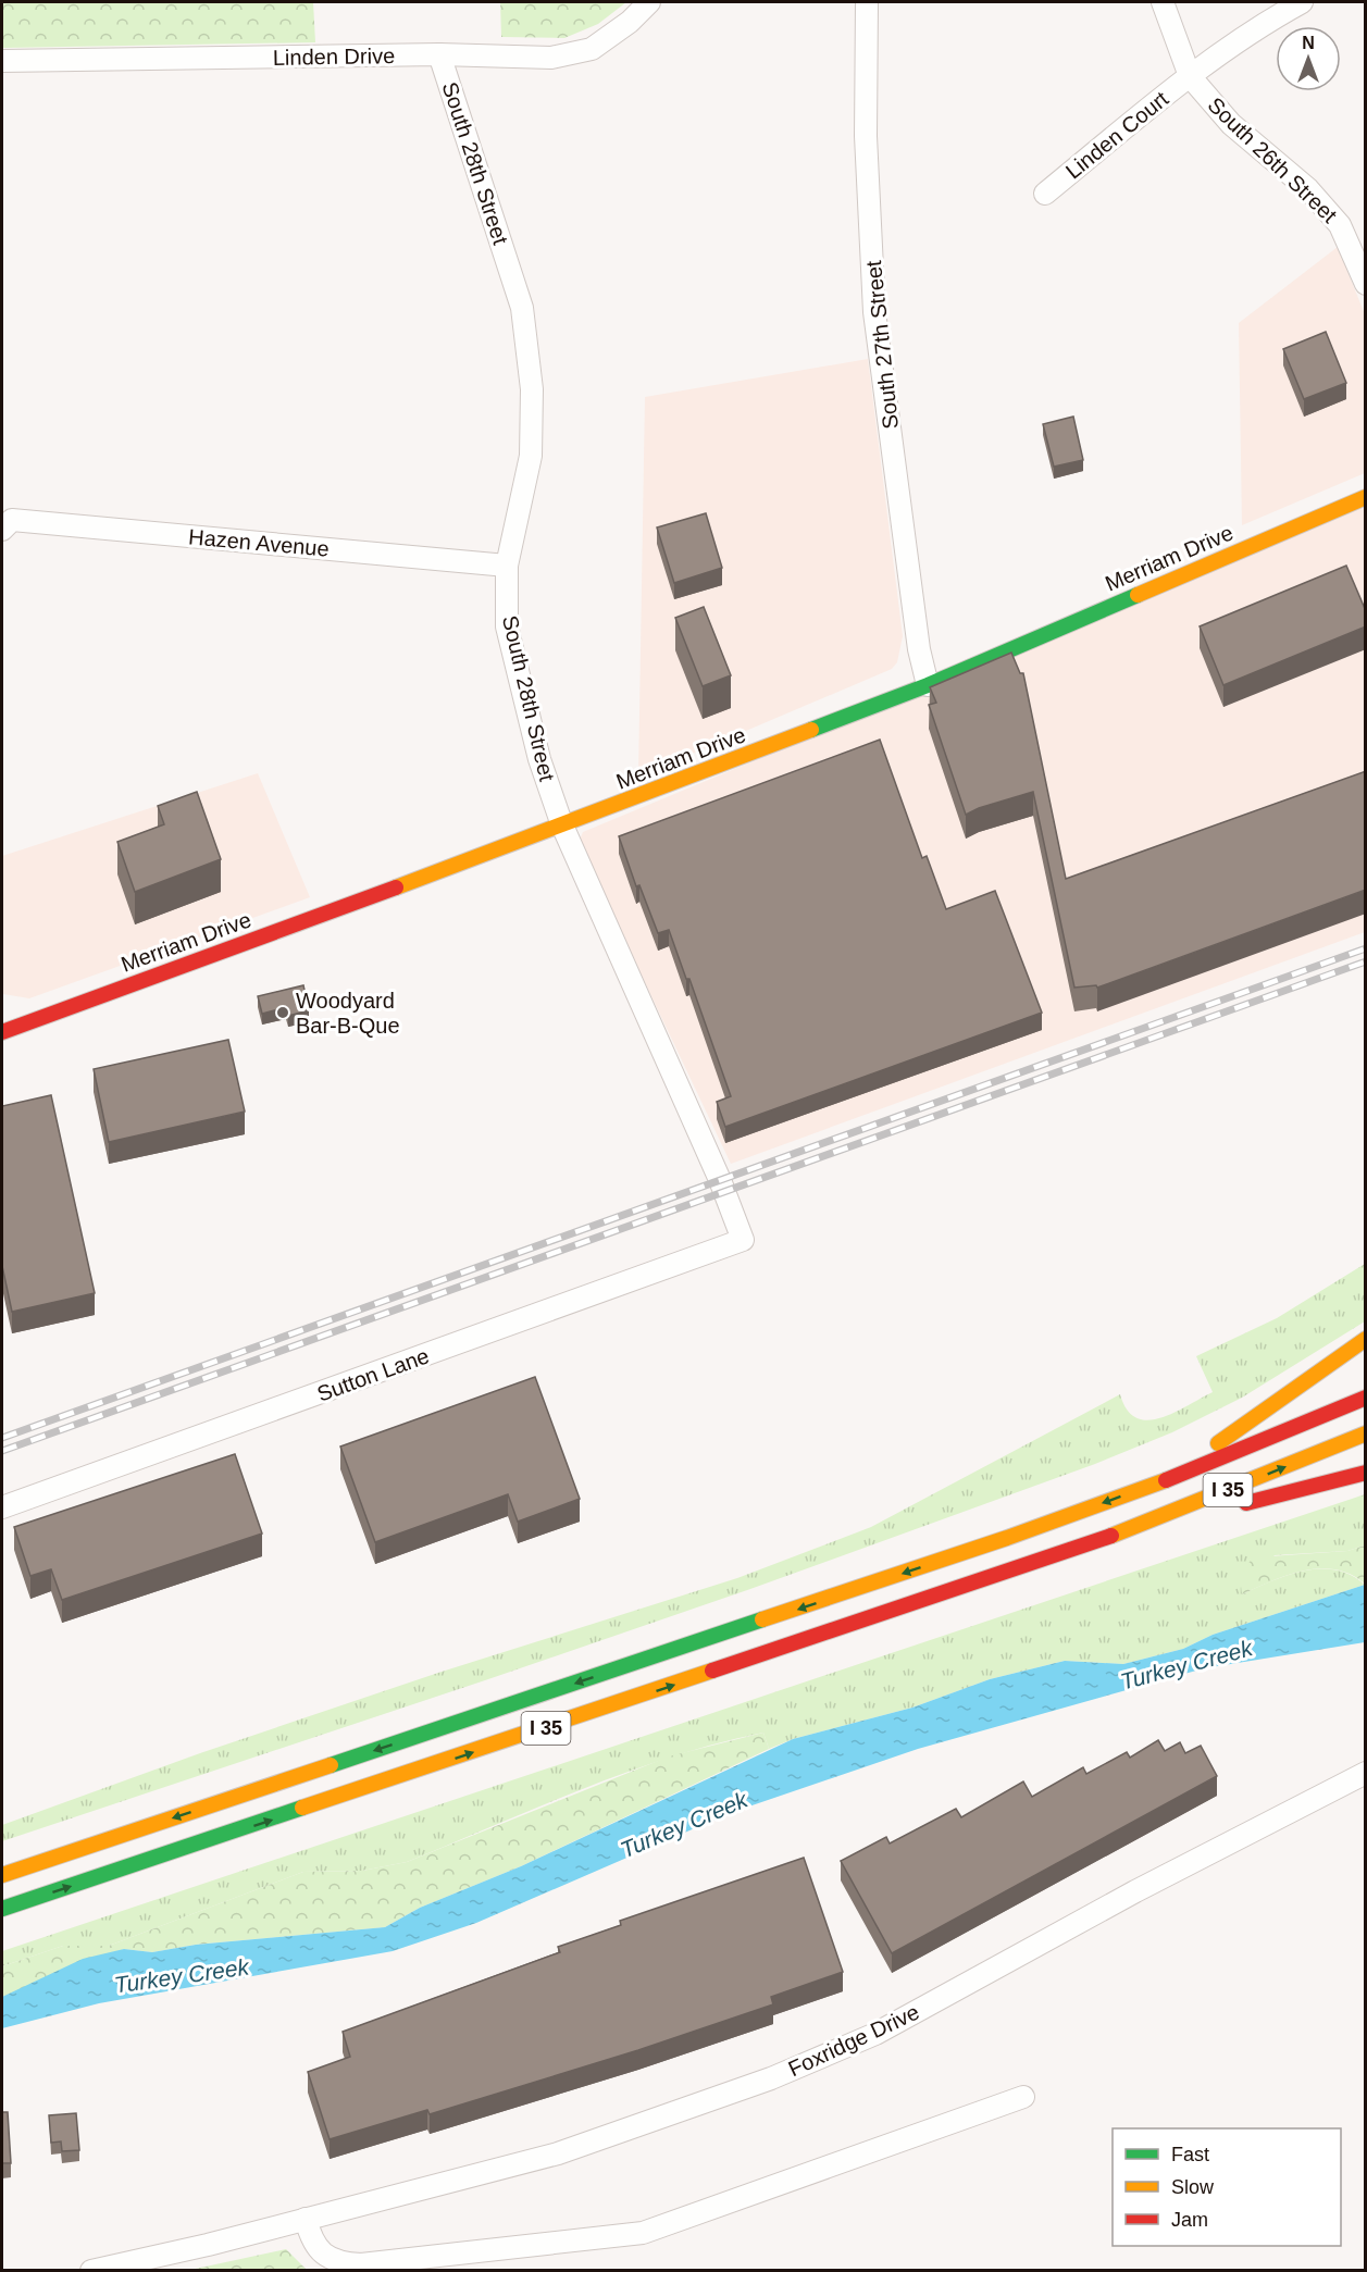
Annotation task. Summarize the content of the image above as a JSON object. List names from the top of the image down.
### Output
{
  "streets": {
    "main road": ["Merriam Drive", "I 35"],
    "street": [
      "Linden Drive",
      "Linden Court",
      "South 26th Street",
      "South 28th Street",
      "South 27th Street",
      "Hazen Avenue",
      "Sutton Lane",
      "Foxridge Drive"
    ]
  },
  "crossings": [
    ["Linden Drive", "South 28th Street"],
    ["Linden Court", "South 26th Street"],
    ["South 28th Street", "Hazen Avenue"],
    ["South 28th Street", "Merriam Drive"],
    ["South 28th Street", "Sutton Lane"],
    ["South 27th Street", "Merriam Drive"]
  ],
  "water": ["Turkey Creek"],
  "places": ["Woodyard Bar-B-Que"],
  "legend": ["Fast", "Slow", "Jam"],
  "north": "top"
}
